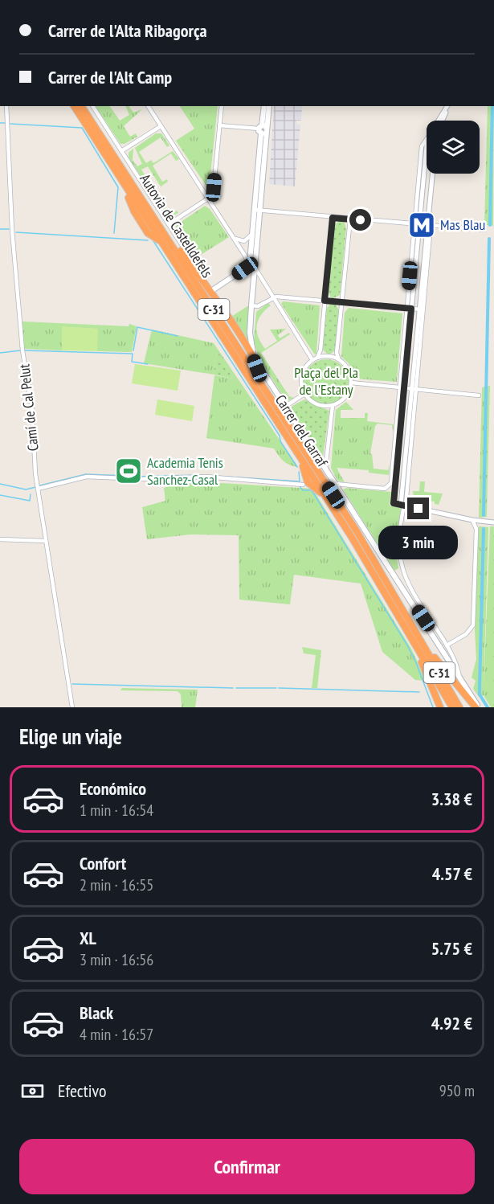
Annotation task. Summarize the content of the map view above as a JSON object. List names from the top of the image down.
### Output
{
  "streets": {
    "highway": ["Autovia de Castelldefels", "C-31"],
    "main road": ["Carrer del Garraf"],
    "street": ["Camí de Cal Pelut"]
  },
  "parks": ["Plaça del Pla de l'Estany"],
  "places": {
    "metro station": ["Mas Blau"],
    "sports": ["Academia Tenis Sanchez-Casal"]
  },
  "page": {
    "banner": ["Carrer de l'Alta Ribagorça", "Carrer de l'Alt Camp"],
    "bubble": "3 min",
    "heading": "Elige un viaje",
    "list": [
      {
        "name": "Económico",
        "note": "1 min · 16:54",
        "value": "3.38 €"
      },
      {
        "name": "Confort",
        "note": "2 min · 16:55",
        "value": "4.57 €"
      },
      {
        "name": "XL",
        "note": "3 min · 16:56",
        "value": "5.75 €"
      },
      {
        "name": "Black",
        "note": "4 min · 16:57",
        "value": "4.92 €"
      }
    ],
    "pay": ["Efectivo", "950 m"],
    "buttons": "Confirmar"
  }
}
